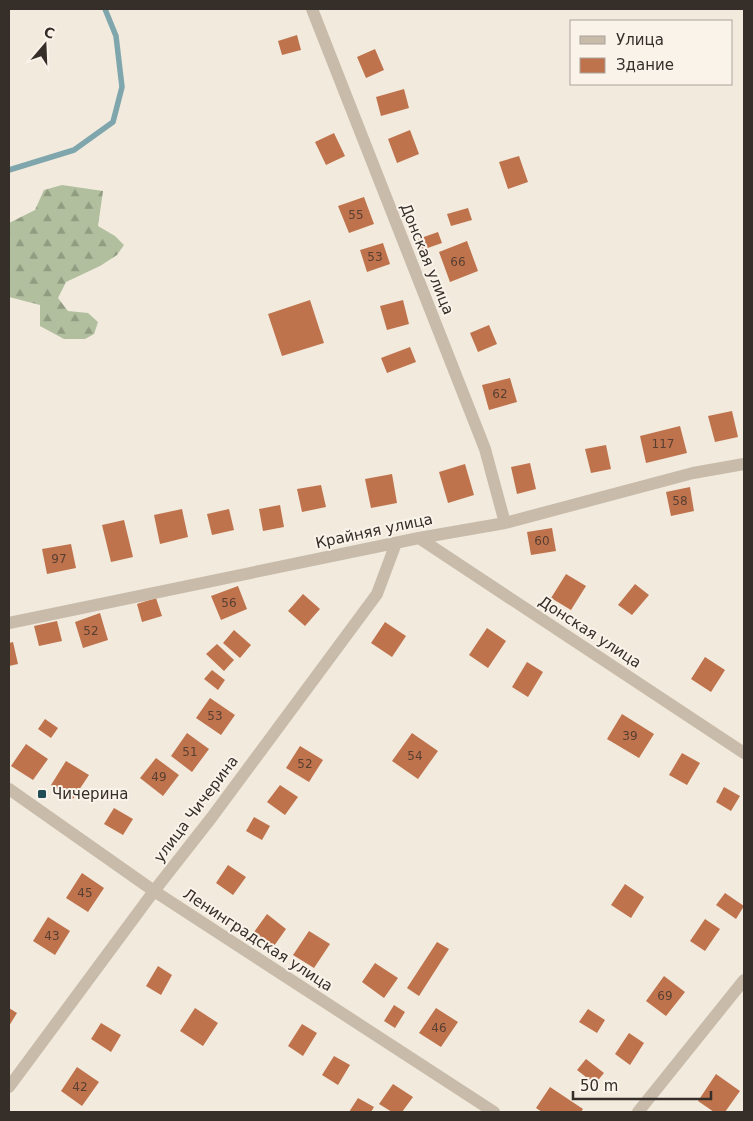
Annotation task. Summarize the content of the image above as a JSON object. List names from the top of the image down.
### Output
{
  "streets": {
    "street": [
      "Донская улица",
      "Крайняя улица",
      "улица Чичерина",
      "Ленинградская улица"
    ]
  },
  "crossings": [
    ["Донская улица", "Крайняя улица"],
    ["Крайняя улица", "улица Чичерина"],
    ["улица Чичерина", "Ленинградская улица"]
  ],
  "places": {
    "transit": ["Чичерина"]
  },
  "house_numbers": [
    "55",
    "53",
    "66",
    "62",
    "117",
    "58",
    "60",
    "97",
    "56",
    "52",
    "53",
    "39",
    "51",
    "54",
    "52",
    "49",
    "45",
    "43",
    "69",
    "46",
    "42"
  ],
  "legend": ["Улица", "Здание"],
  "scale_bar": "50 m",
  "north": "top"
}
